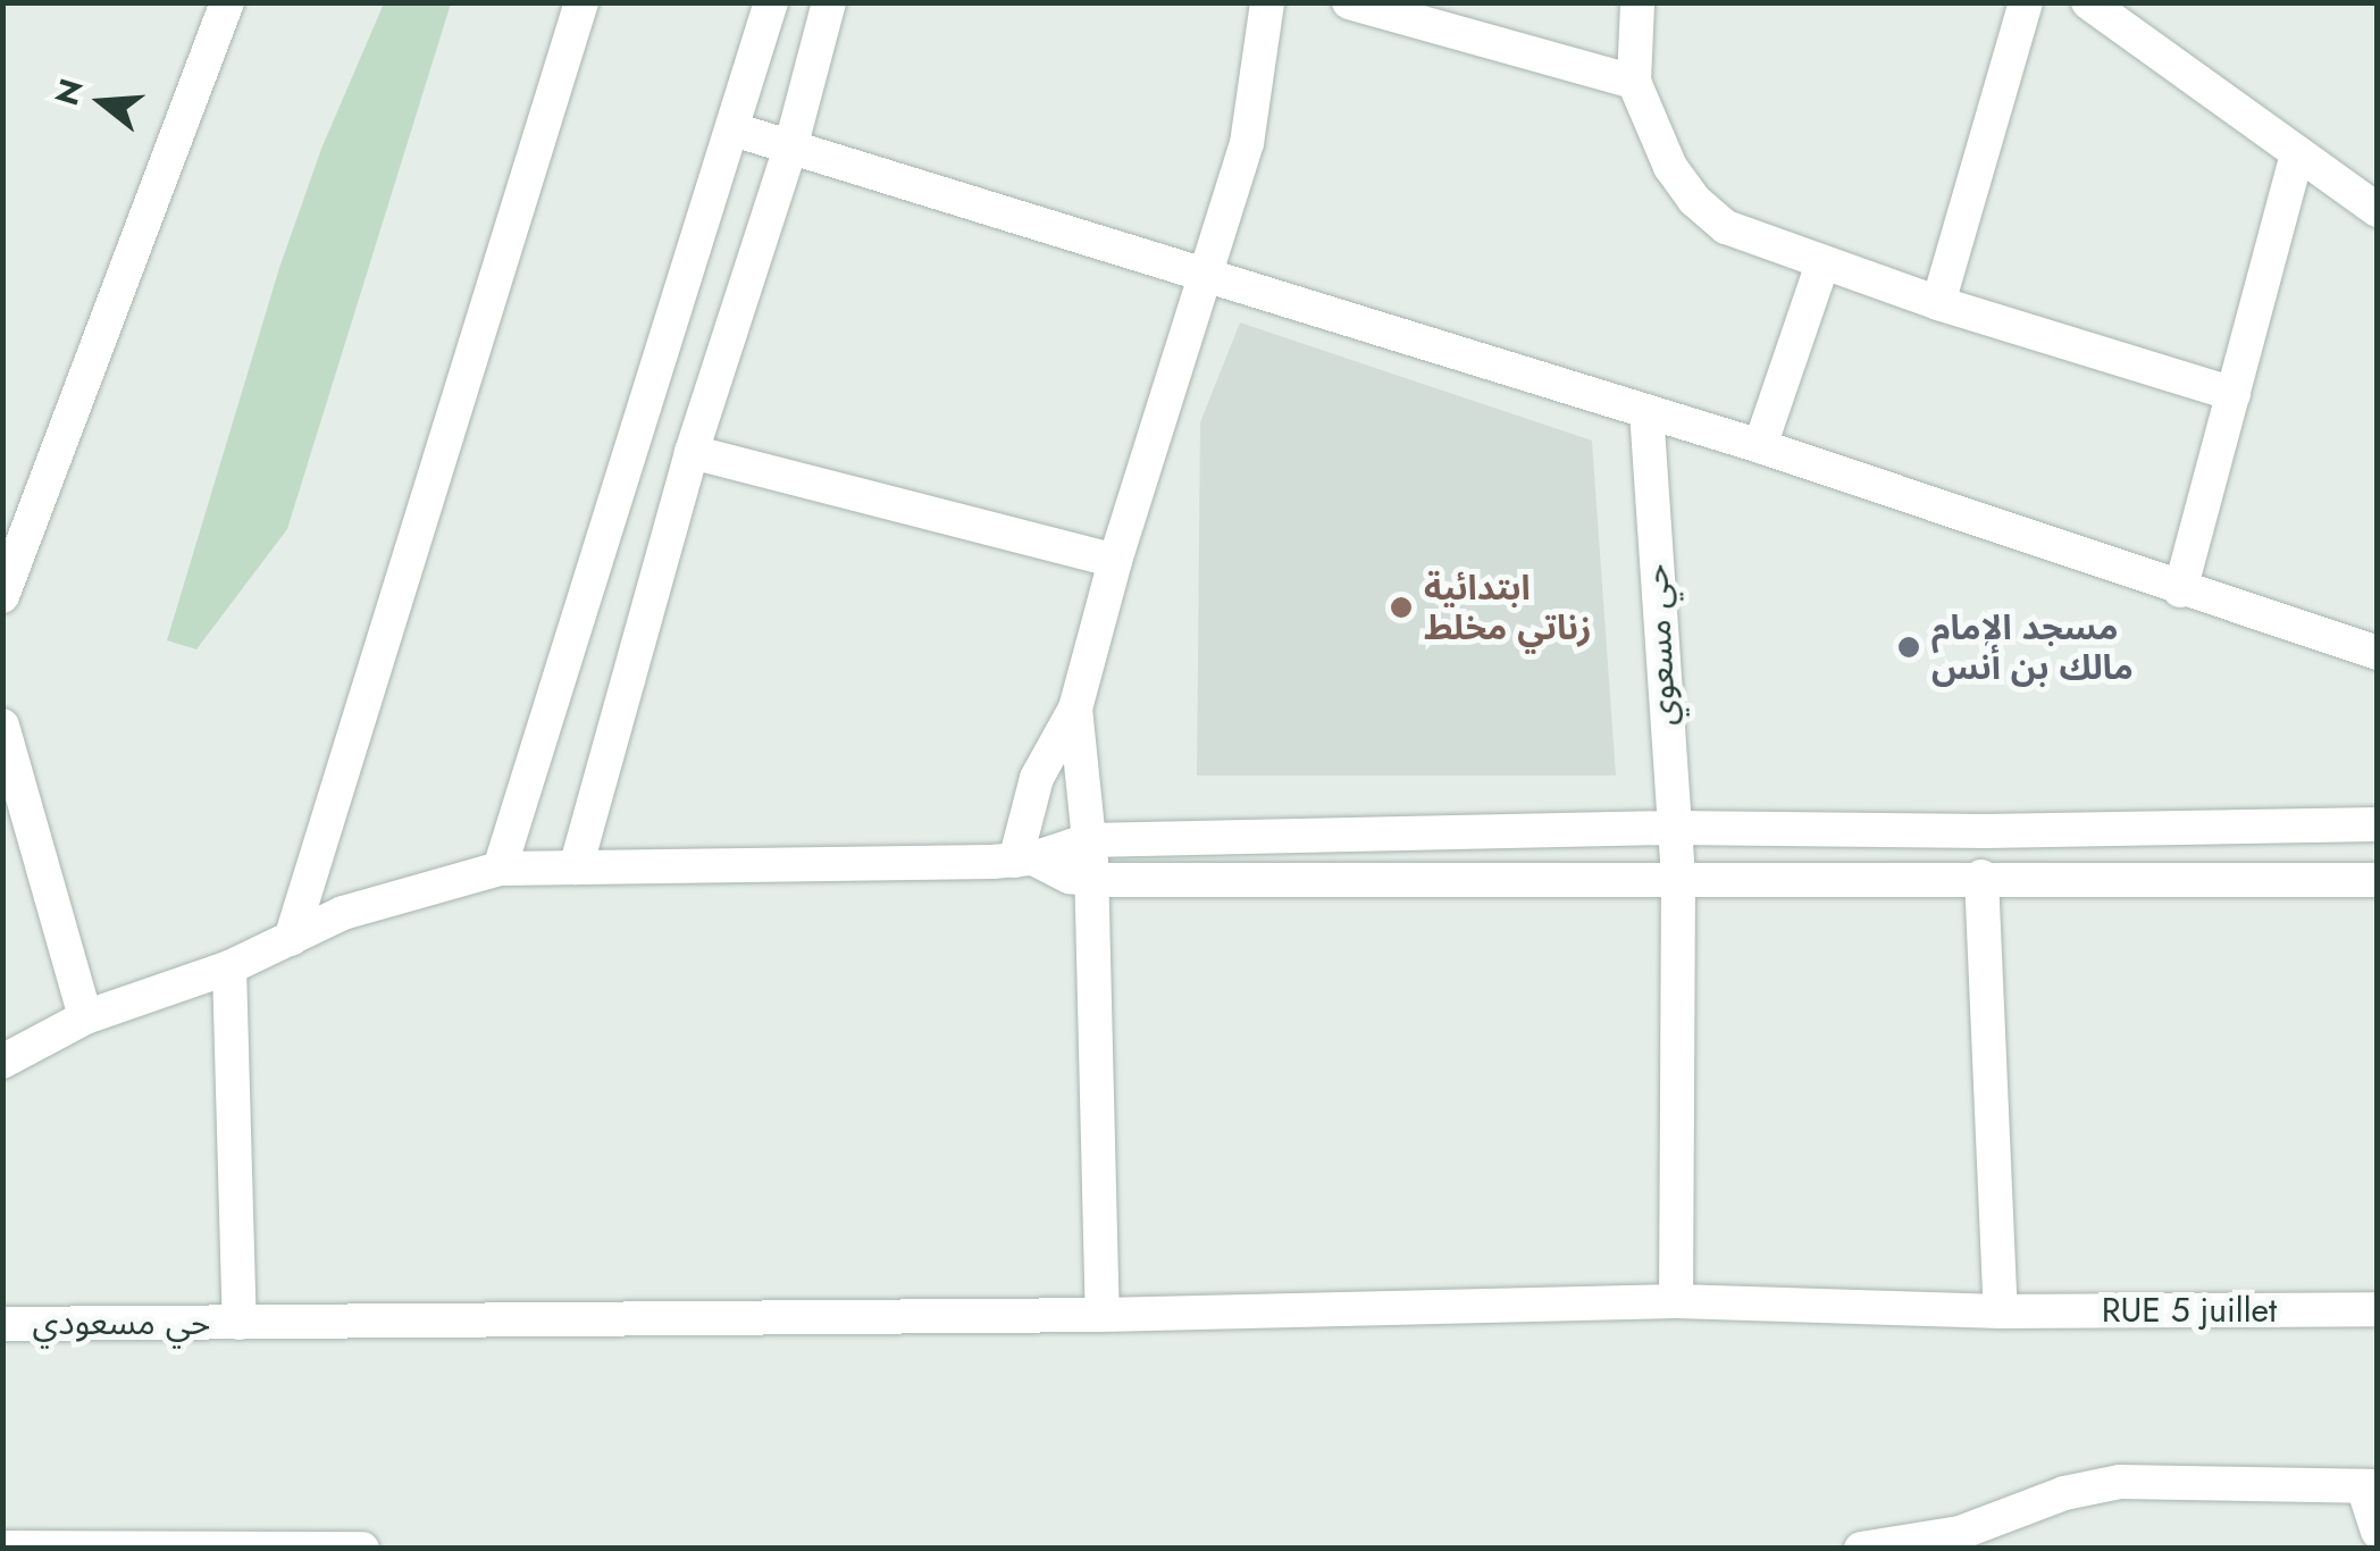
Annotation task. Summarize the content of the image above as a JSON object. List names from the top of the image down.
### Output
{
  "streets": {
    "street": ["حي مسعوي", "RUE 5 juillet", "حي مسعودي"]
  },
  "crossings": [
    ["حي مسعوي", "RUE 5 juillet"],
    ["RUE 5 juillet", "حي مسعودي"]
  ],
  "places": ["ابتدائية زناتي مخلط", "مسجد الإمام مالك بن أنس"],
  "north": "left"
}
